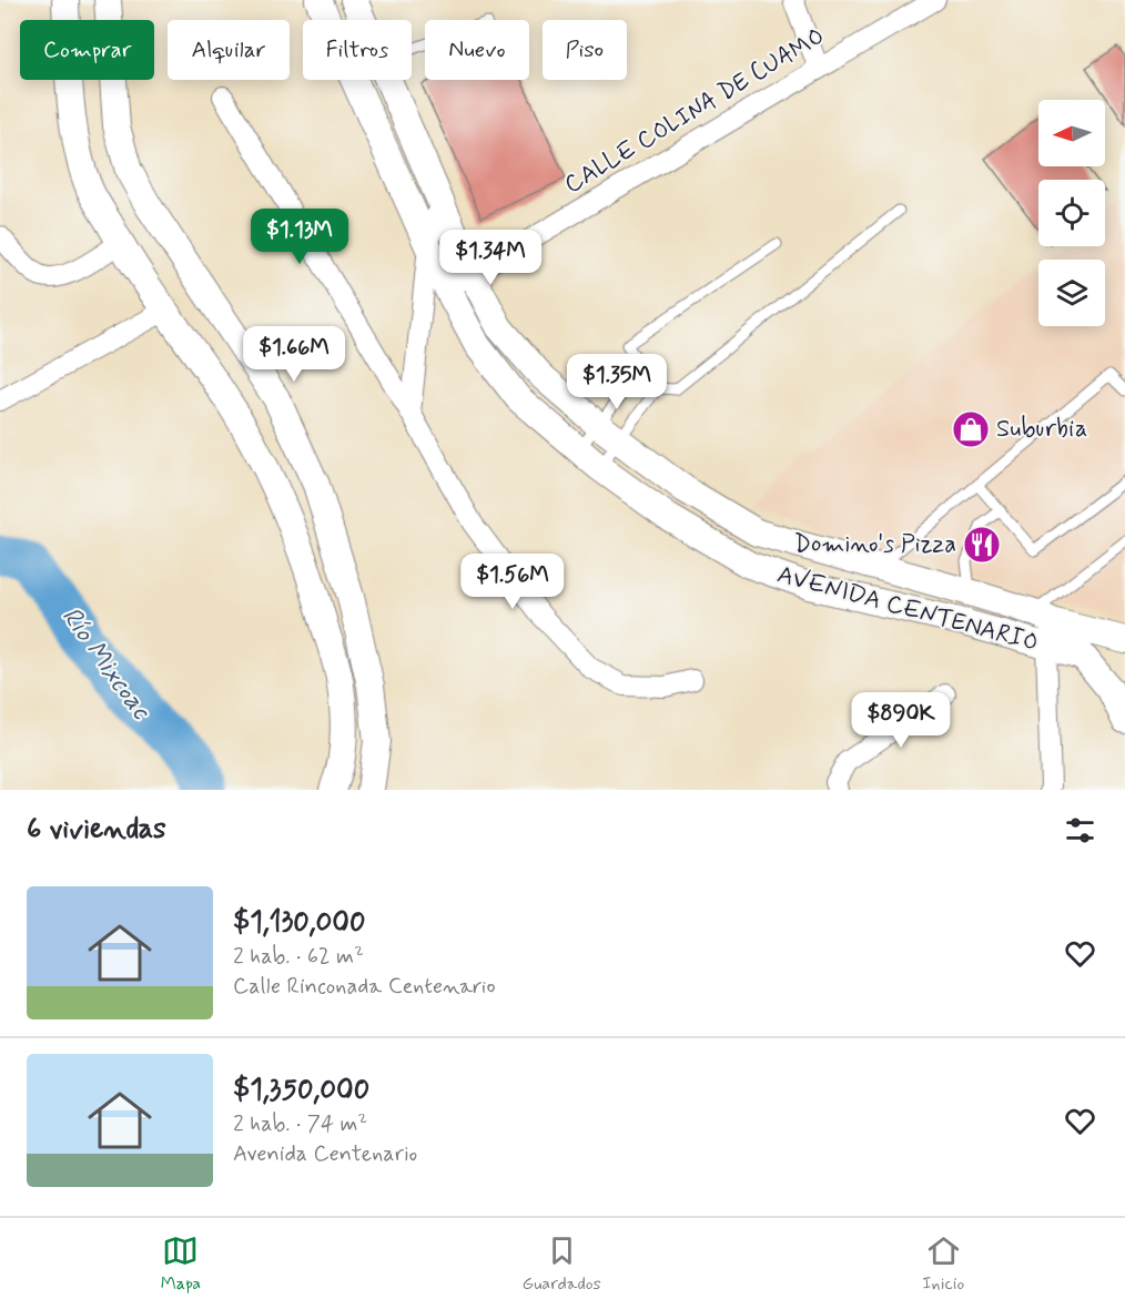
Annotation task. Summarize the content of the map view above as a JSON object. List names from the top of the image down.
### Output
{
  "streets": {
    "main road": ["AVENIDA CENTENARIO"],
    "street": ["CALLE COLINA DE CUAMO"]
  },
  "crossings": [
    ["CALLE COLINA DE CUAMO", "AVENIDA CENTENARIO"]
  ],
  "water": ["Río Mixcoac"],
  "places": {
    "shop": ["Suburbia"],
    "restaurant": ["Domino's Pizza"]
  },
  "north": "left",
  "page": {
    "chip": [
      "Comprar",
      "Alquilar",
      "Filtros",
      "Nuevo",
      "Piso"
    ],
    "price": [
      "$1.13M",
      "$1.34M",
      "$1.66M",
      "$1.35M",
      "$1.56M",
      "$890K"
    ],
    "heading": "6 viviendas",
    "list": [
      {
        "name": "$1,130,000",
        "note": "2 hab. · 62 m² · Calle Rinconada Centenario"
      },
      {
        "name": "$1,350,000",
        "note": "2 hab. · 74 m² · Avenida Centenario"
      }
    ],
    "tabs": ["Mapa", "Guardados", "Inicio"]
  }
}
